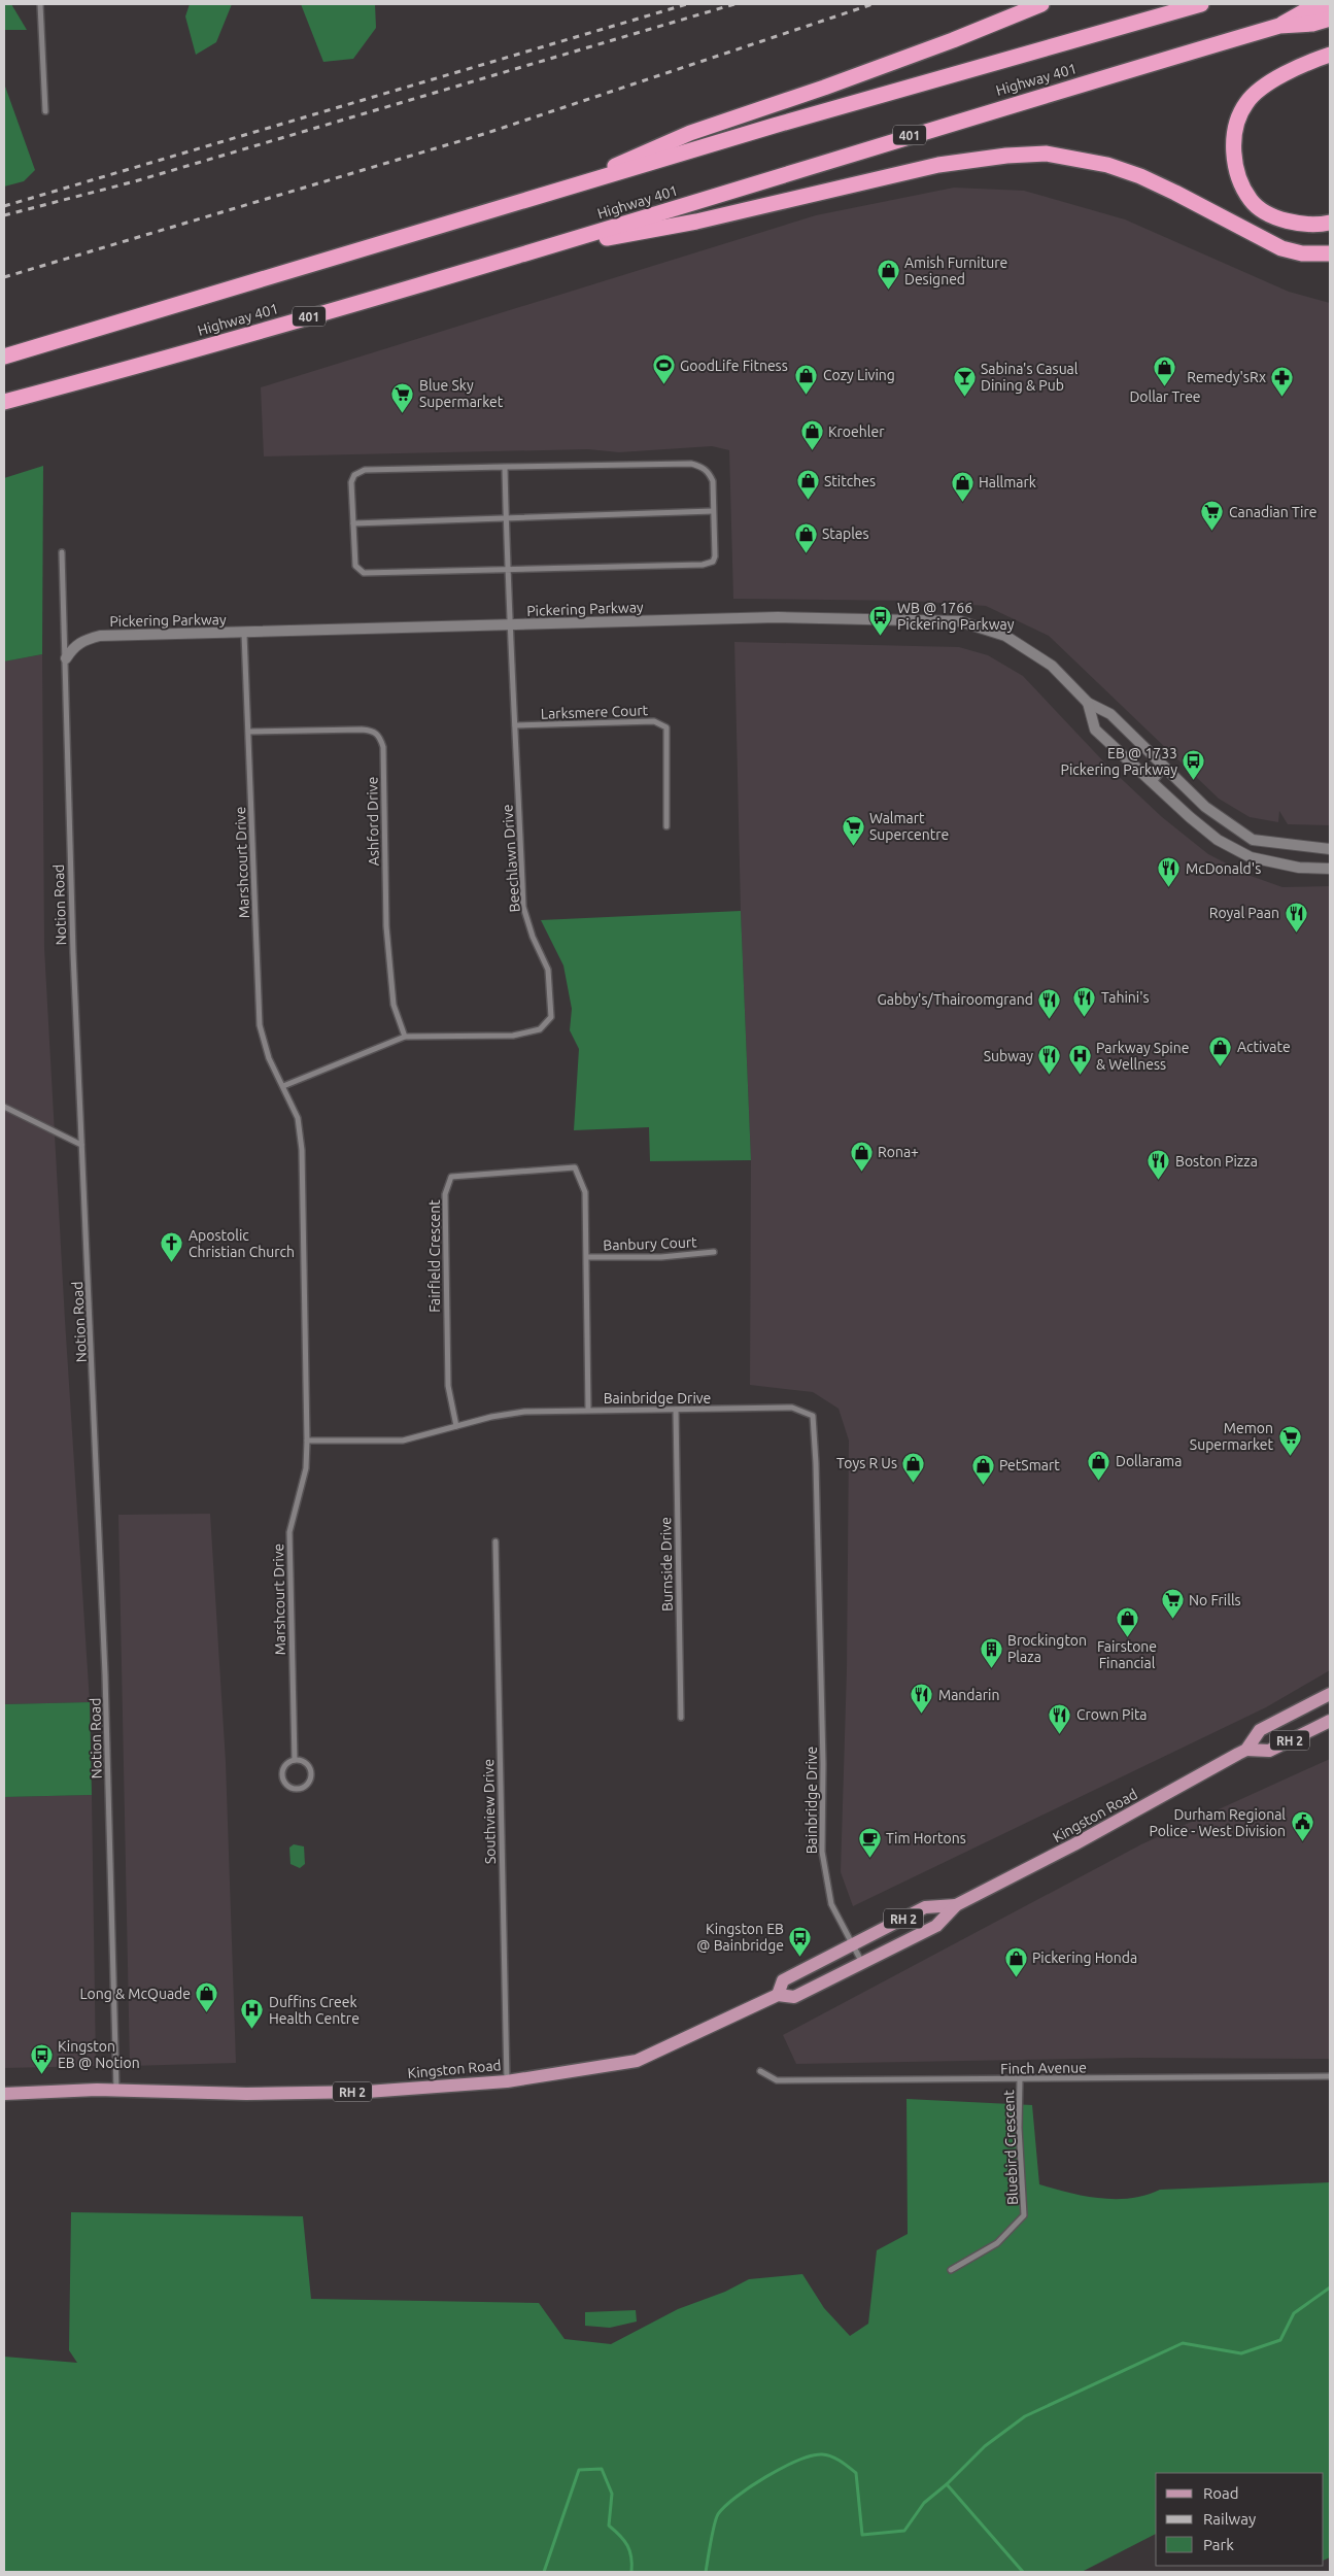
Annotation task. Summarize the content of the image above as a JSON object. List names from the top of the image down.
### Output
{
  "streets": {
    "highway": ["Highway 401", "401"],
    "main road": ["RH 2", "Kingston Road"],
    "street": [
      "Pickering Parkway",
      "Larksmere Court",
      "Ashford Drive",
      "Beechlawn Drive",
      "Marshcourt Drive",
      "Notion Road",
      "Banbury Court",
      "Fairfield Crescent",
      "Bainbridge Drive",
      "Burnside Drive",
      "Southview Drive",
      "Finch Avenue",
      "Bluebird Crescent"
    ]
  },
  "crossings": [
    ["Highway 401", "401"],
    ["Pickering Parkway", "Beechlawn Drive"],
    ["Pickering Parkway", "Marshcourt Drive"],
    ["Pickering Parkway", "Notion Road"],
    ["Larksmere Court", "Beechlawn Drive"],
    ["Ashford Drive", "Beechlawn Drive"],
    ["Ashford Drive", "Marshcourt Drive"],
    ["Beechlawn Drive", "Marshcourt Drive"],
    ["Marshcourt Drive", "Bainbridge Drive"],
    ["Notion Road", "RH 2"],
    ["Notion Road", "Kingston Road"],
    ["Banbury Court", "Fairfield Crescent"],
    ["Fairfield Crescent", "Bainbridge Drive"],
    ["Bainbridge Drive", "Burnside Drive"],
    ["Bainbridge Drive", "Kingston Road"],
    ["RH 2", "Kingston Road"],
    ["Southview Drive", "Kingston Road"],
    ["Finch Avenue", "Bluebird Crescent"]
  ],
  "places": {
    "shop": [
      "Amish Furniture Designed",
      "Dollar Tree",
      "Cozy Living",
      "Kroehler",
      "Stitches",
      "Hallmark",
      "Staples",
      "Activate",
      "Rona+",
      "Dollarama",
      "Toys R Us",
      "PetSmart",
      "Fairstone Financial",
      "Pickering Honda",
      "Long & McQuade"
    ],
    "sports": ["GoodLife Fitness"],
    "bar": ["Sabina's Casual Dining & Pub"],
    "pharmacy": ["Remedy'sRx"],
    "supermarket": [
      "Blue Sky Supermarket",
      "Canadian Tire",
      "Walmart Supercentre",
      "Memon Supermarket",
      "No Frills"
    ],
    "bus stop": [
      "WB @ 1766 Pickering Parkway",
      "EB @ 1733 Pickering Parkway",
      "Kingston EB @ Bainbridge",
      "Kingston EB @ Notion"
    ],
    "restaurant": [
      "McDonald's",
      "Royal Paan",
      "Tahini's",
      "Gabby's/Thairoomgrand",
      "Subway",
      "Boston Pizza",
      "Mandarin",
      "Crown Pita"
    ],
    "hospital": ["Parkway Spine & Wellness", "Duffins Creek Health Centre"],
    "church": ["Apostolic Christian Church"],
    "building": ["Brockington Plaza"],
    "public building": ["Durham Regional Police - West Division"],
    "cafe": ["Tim Hortons"]
  },
  "legend": ["Road", "Railway", "Park"]
}
